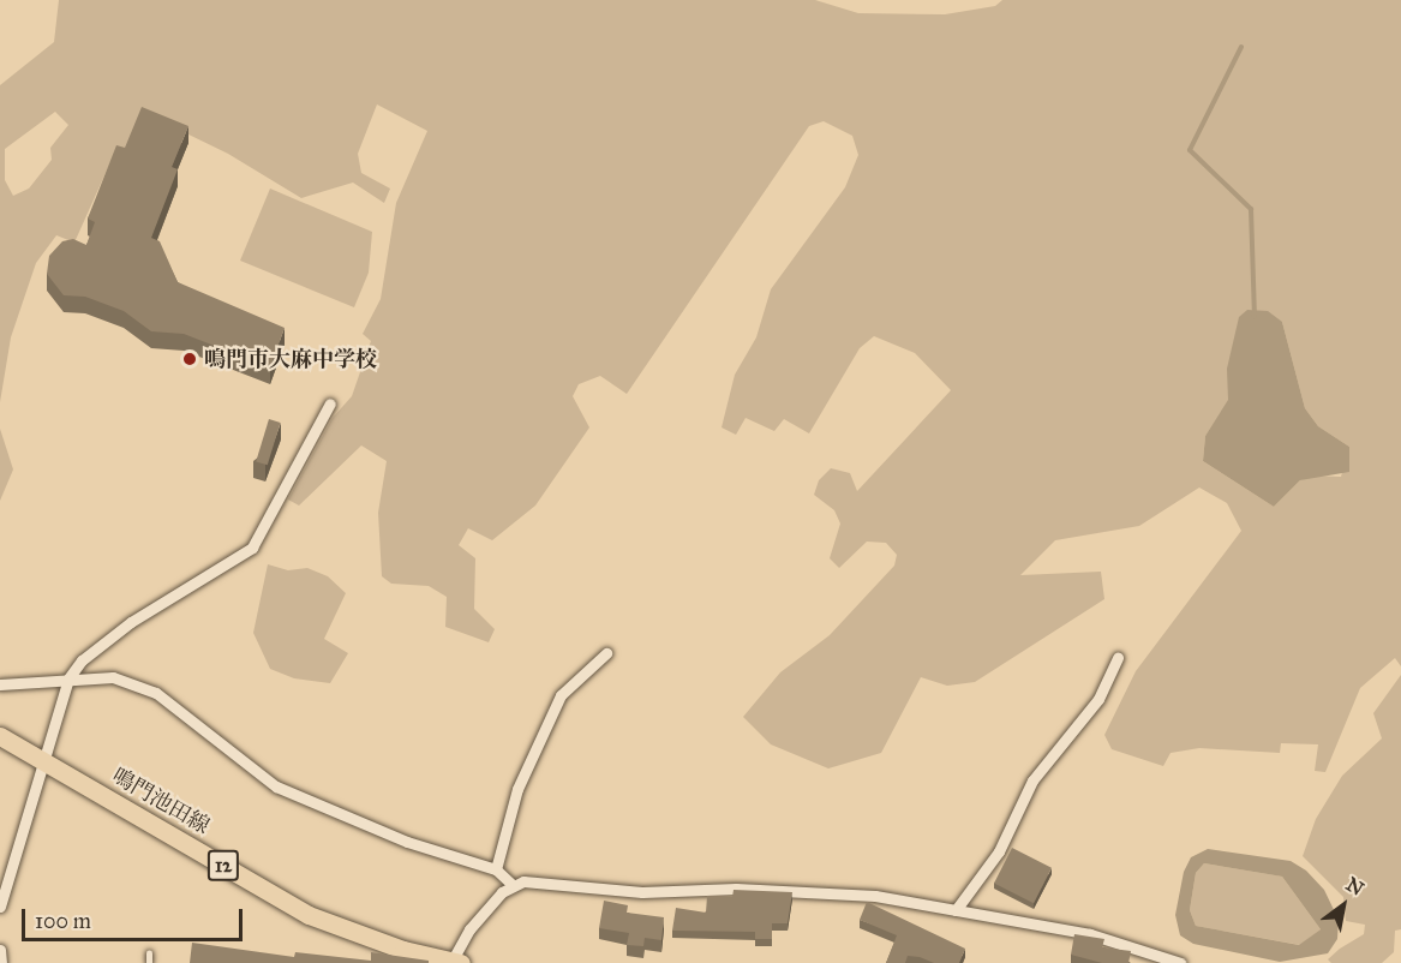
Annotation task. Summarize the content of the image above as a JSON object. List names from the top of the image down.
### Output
{
  "streets": {
    "main road": ["鳴門池田線", "12"]
  },
  "places": ["鳴門市大麻中学校"],
  "scale_bar": "100 m",
  "north": "top right"
}
